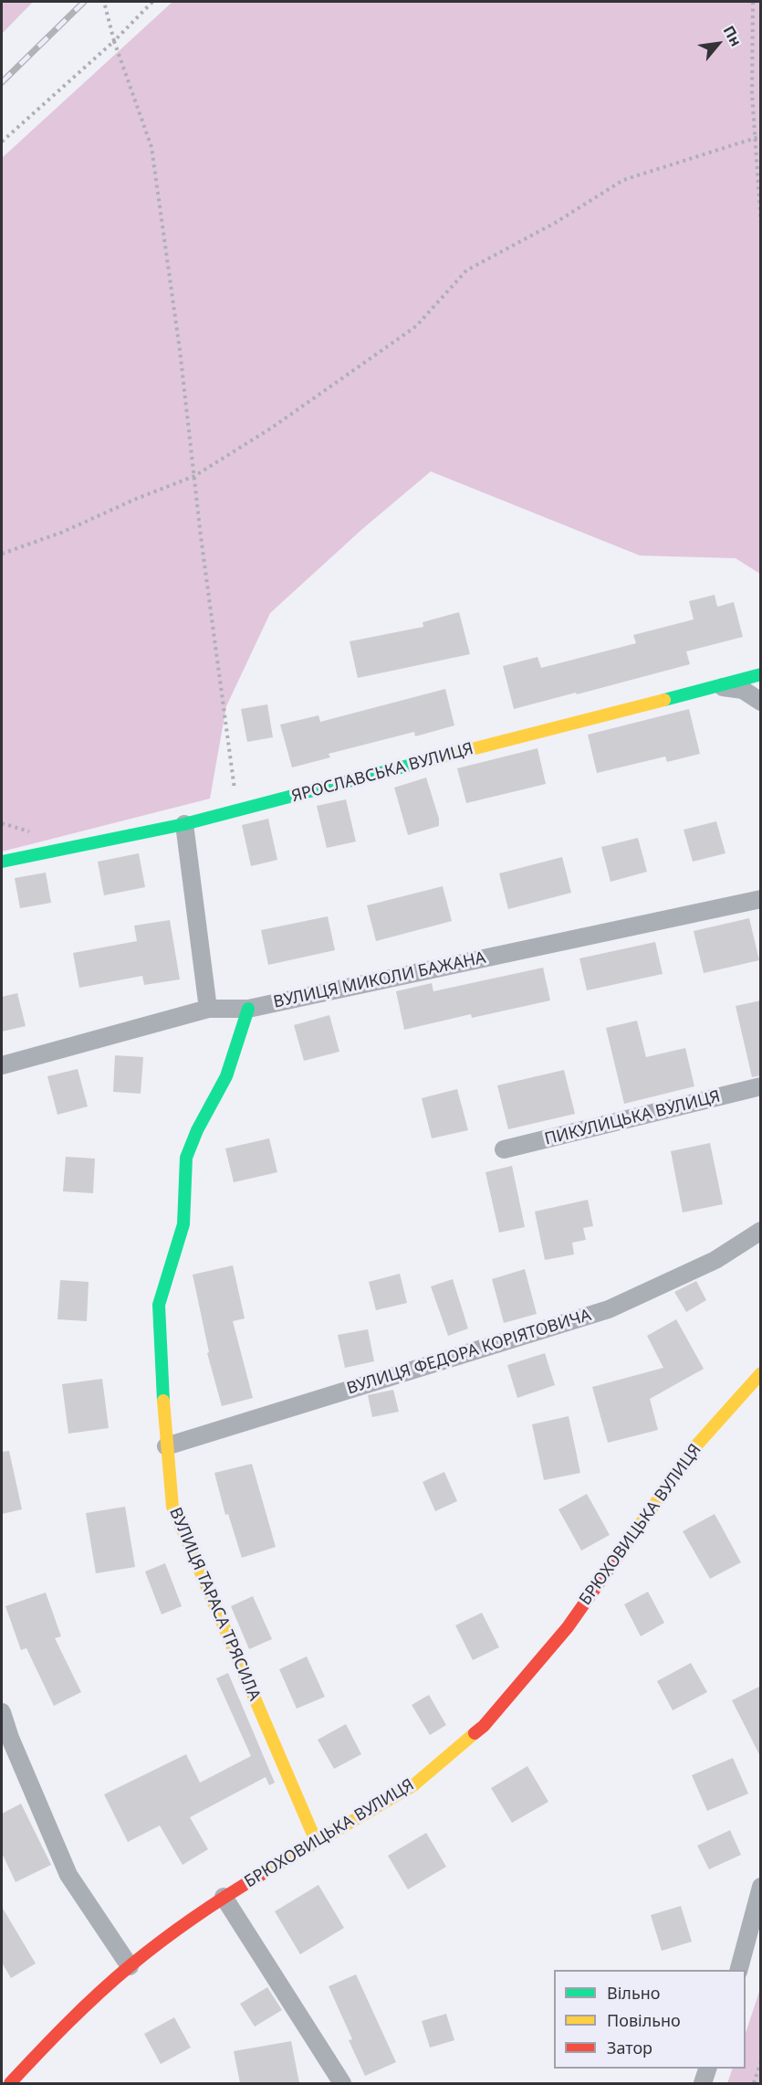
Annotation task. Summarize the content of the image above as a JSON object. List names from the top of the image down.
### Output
{
  "streets": {
    "street": [
      "ЯРОСЛАВСЬКА ВУЛИЦЯ",
      "ВУЛИЦЯ МИКОЛИ БАЖАНА",
      "ПИКУЛИЦЬКА ВУЛИЦЯ",
      "ВУЛИЦЯ ФЕДОРА КОРІЯТОВИЧА",
      "БРЮХОВИЦЬКА ВУЛИЦЯ",
      "ВУЛИЦЯ ТАРАСА ТРЯСИЛА"
    ]
  },
  "crossings": [
    ["ВУЛИЦЯ МИКОЛИ БАЖАНА", "ВУЛИЦЯ ТАРАСА ТРЯСИЛА"],
    ["ВУЛИЦЯ ФЕДОРА КОРІЯТОВИЧА", "ВУЛИЦЯ ТАРАСА ТРЯСИЛА"],
    ["БРЮХОВИЦЬКА ВУЛИЦЯ", "ВУЛИЦЯ ТАРАСА ТРЯСИЛА"]
  ],
  "legend": ["Вільно", "Повільно", "Затор"],
  "north": "top right"
}
